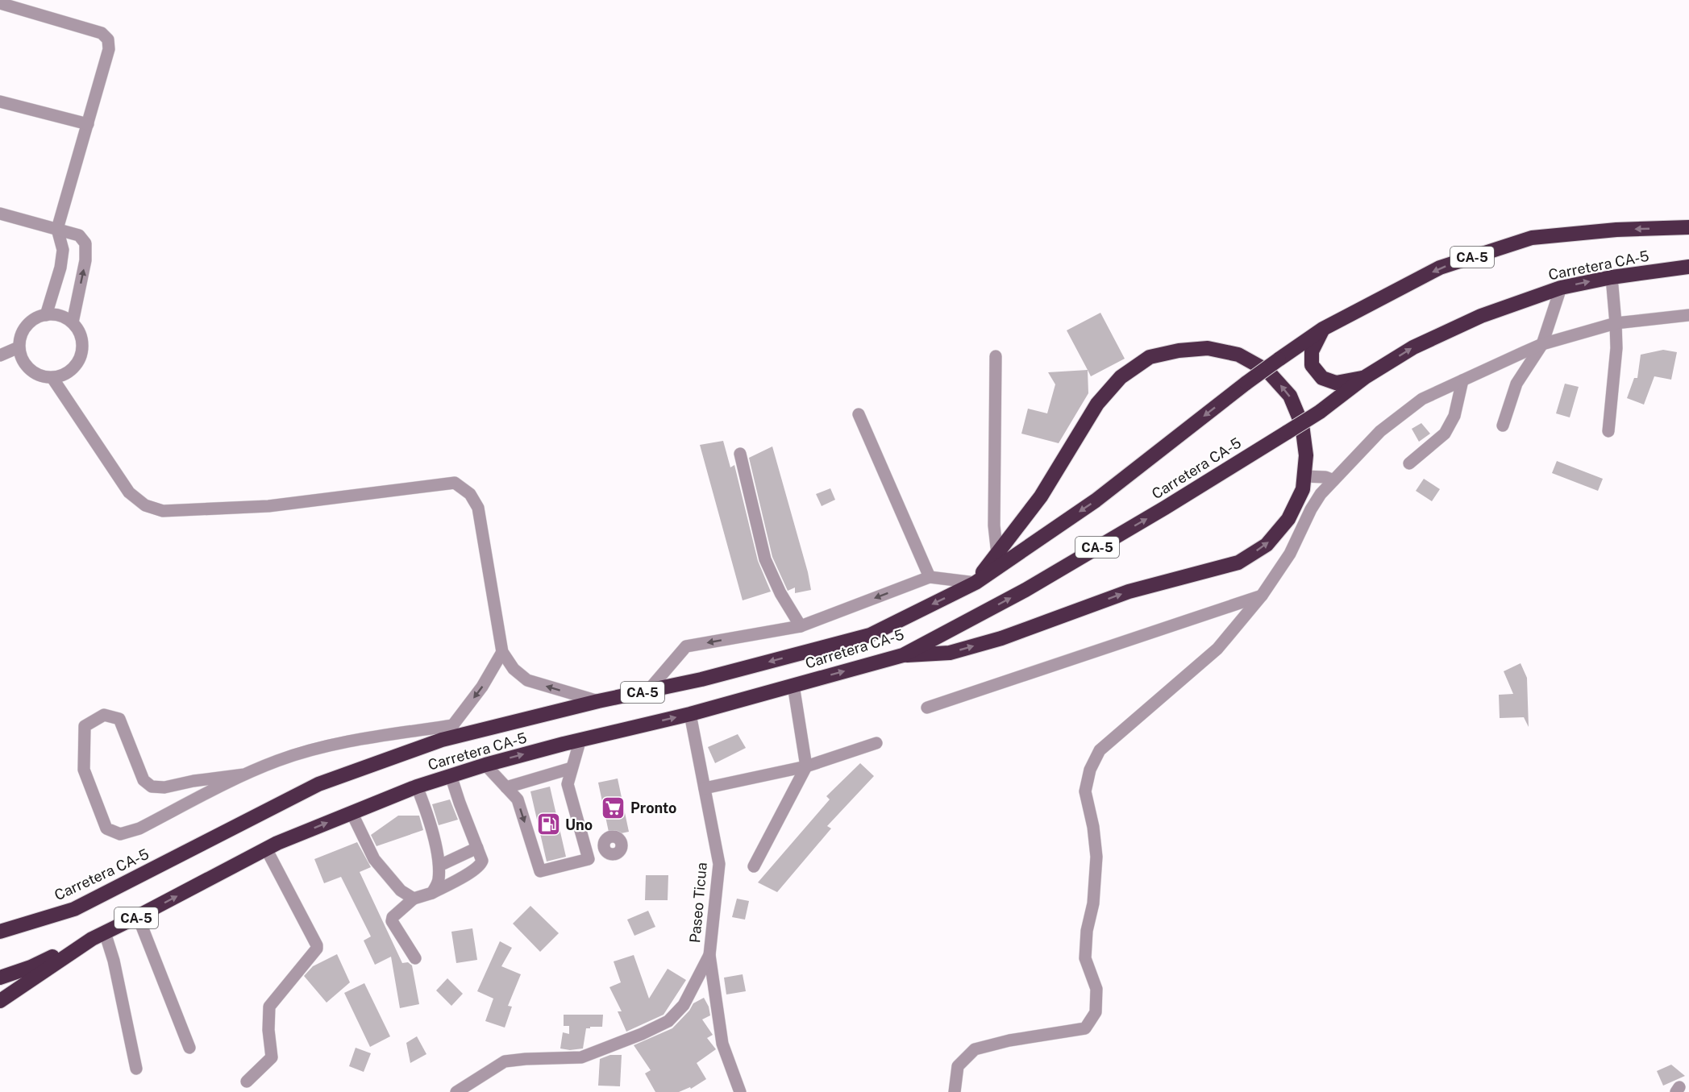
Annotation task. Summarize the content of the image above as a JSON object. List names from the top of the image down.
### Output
{
  "streets": {
    "highway": ["CA-5", "Carretera CA-5"],
    "street": ["Paseo Ticua"]
  },
  "crossings": [
    ["Carretera CA-5", "Paseo Ticua"]
  ],
  "places": {
    "supermarket": ["Pronto"],
    "fuel station": ["Uno"]
  }
}
